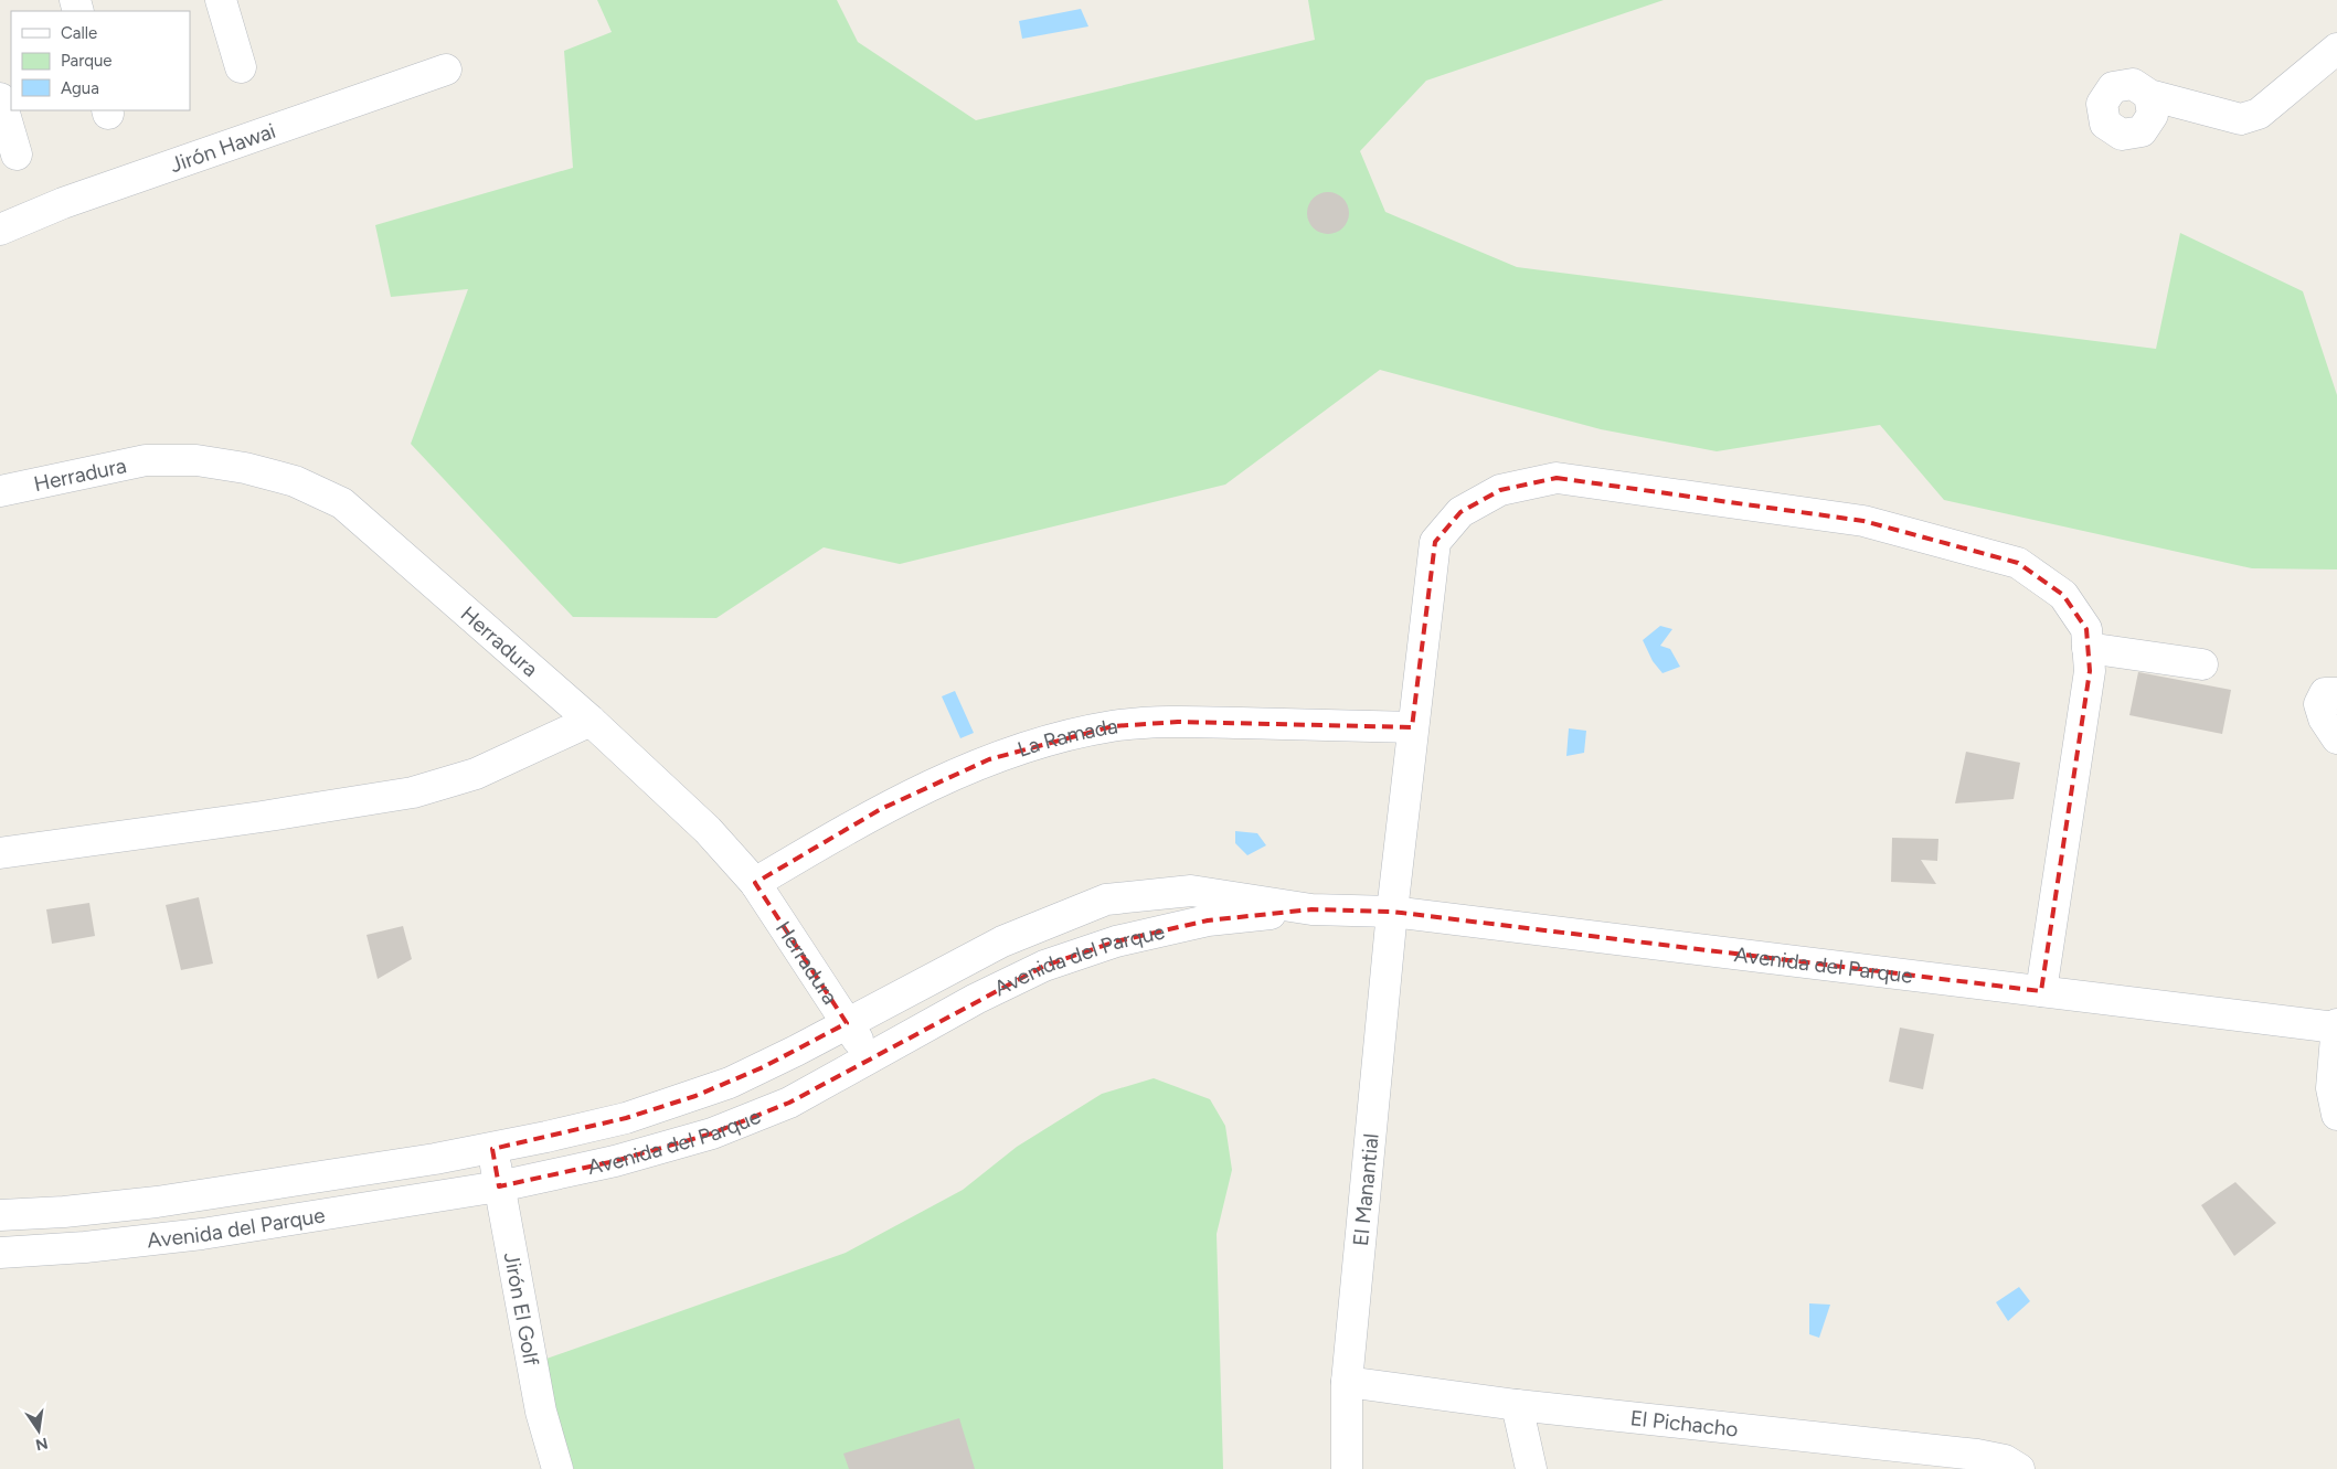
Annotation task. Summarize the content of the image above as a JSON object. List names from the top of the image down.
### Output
{
  "streets": {
    "street": [
      "Jirón Hawai",
      "Herradura",
      "La Ramada",
      "Avenida del Parque",
      "El Manantial",
      "Jirón El Golf",
      "El Pichacho"
    ]
  },
  "crossings": [
    ["Herradura", "La Ramada"],
    ["Herradura", "Avenida del Parque"],
    ["La Ramada", "El Manantial"],
    ["Avenida del Parque", "El Manantial"],
    ["Avenida del Parque", "Jirón El Golf"],
    ["El Manantial", "El Pichacho"]
  ],
  "legend": ["Calle", "Parque", "Agua"],
  "north": "bottom"
}
